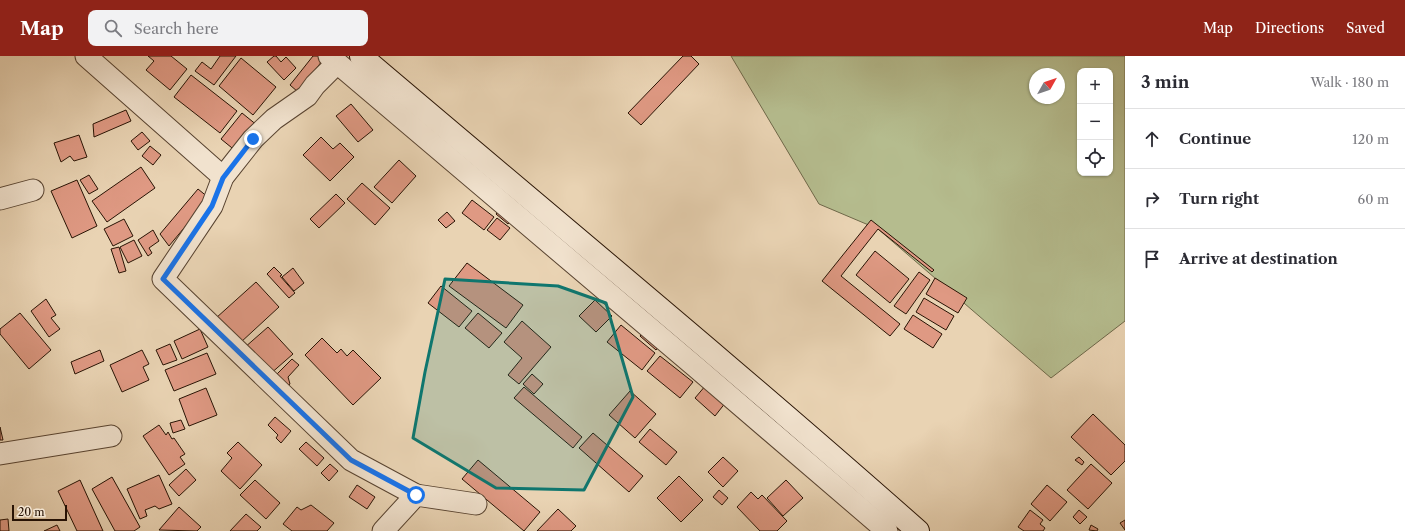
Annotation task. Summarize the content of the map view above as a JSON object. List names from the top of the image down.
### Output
{
  "scale_bar": "20 m",
  "north": "top right",
  "page": {
    "header": "Map",
    "search": "Search here",
    "nav": ["Map", "Directions", "Saved"],
    "heading": ["3 min", "Walk · 180 m"],
    "map_buttons": ["+", "−"],
    "list": [
      ["Continue", "120 m"],
      ["Turn right", "60 m"],
      "Arrive at destination"
    ],
    "scale": "20 m"
  }
}
